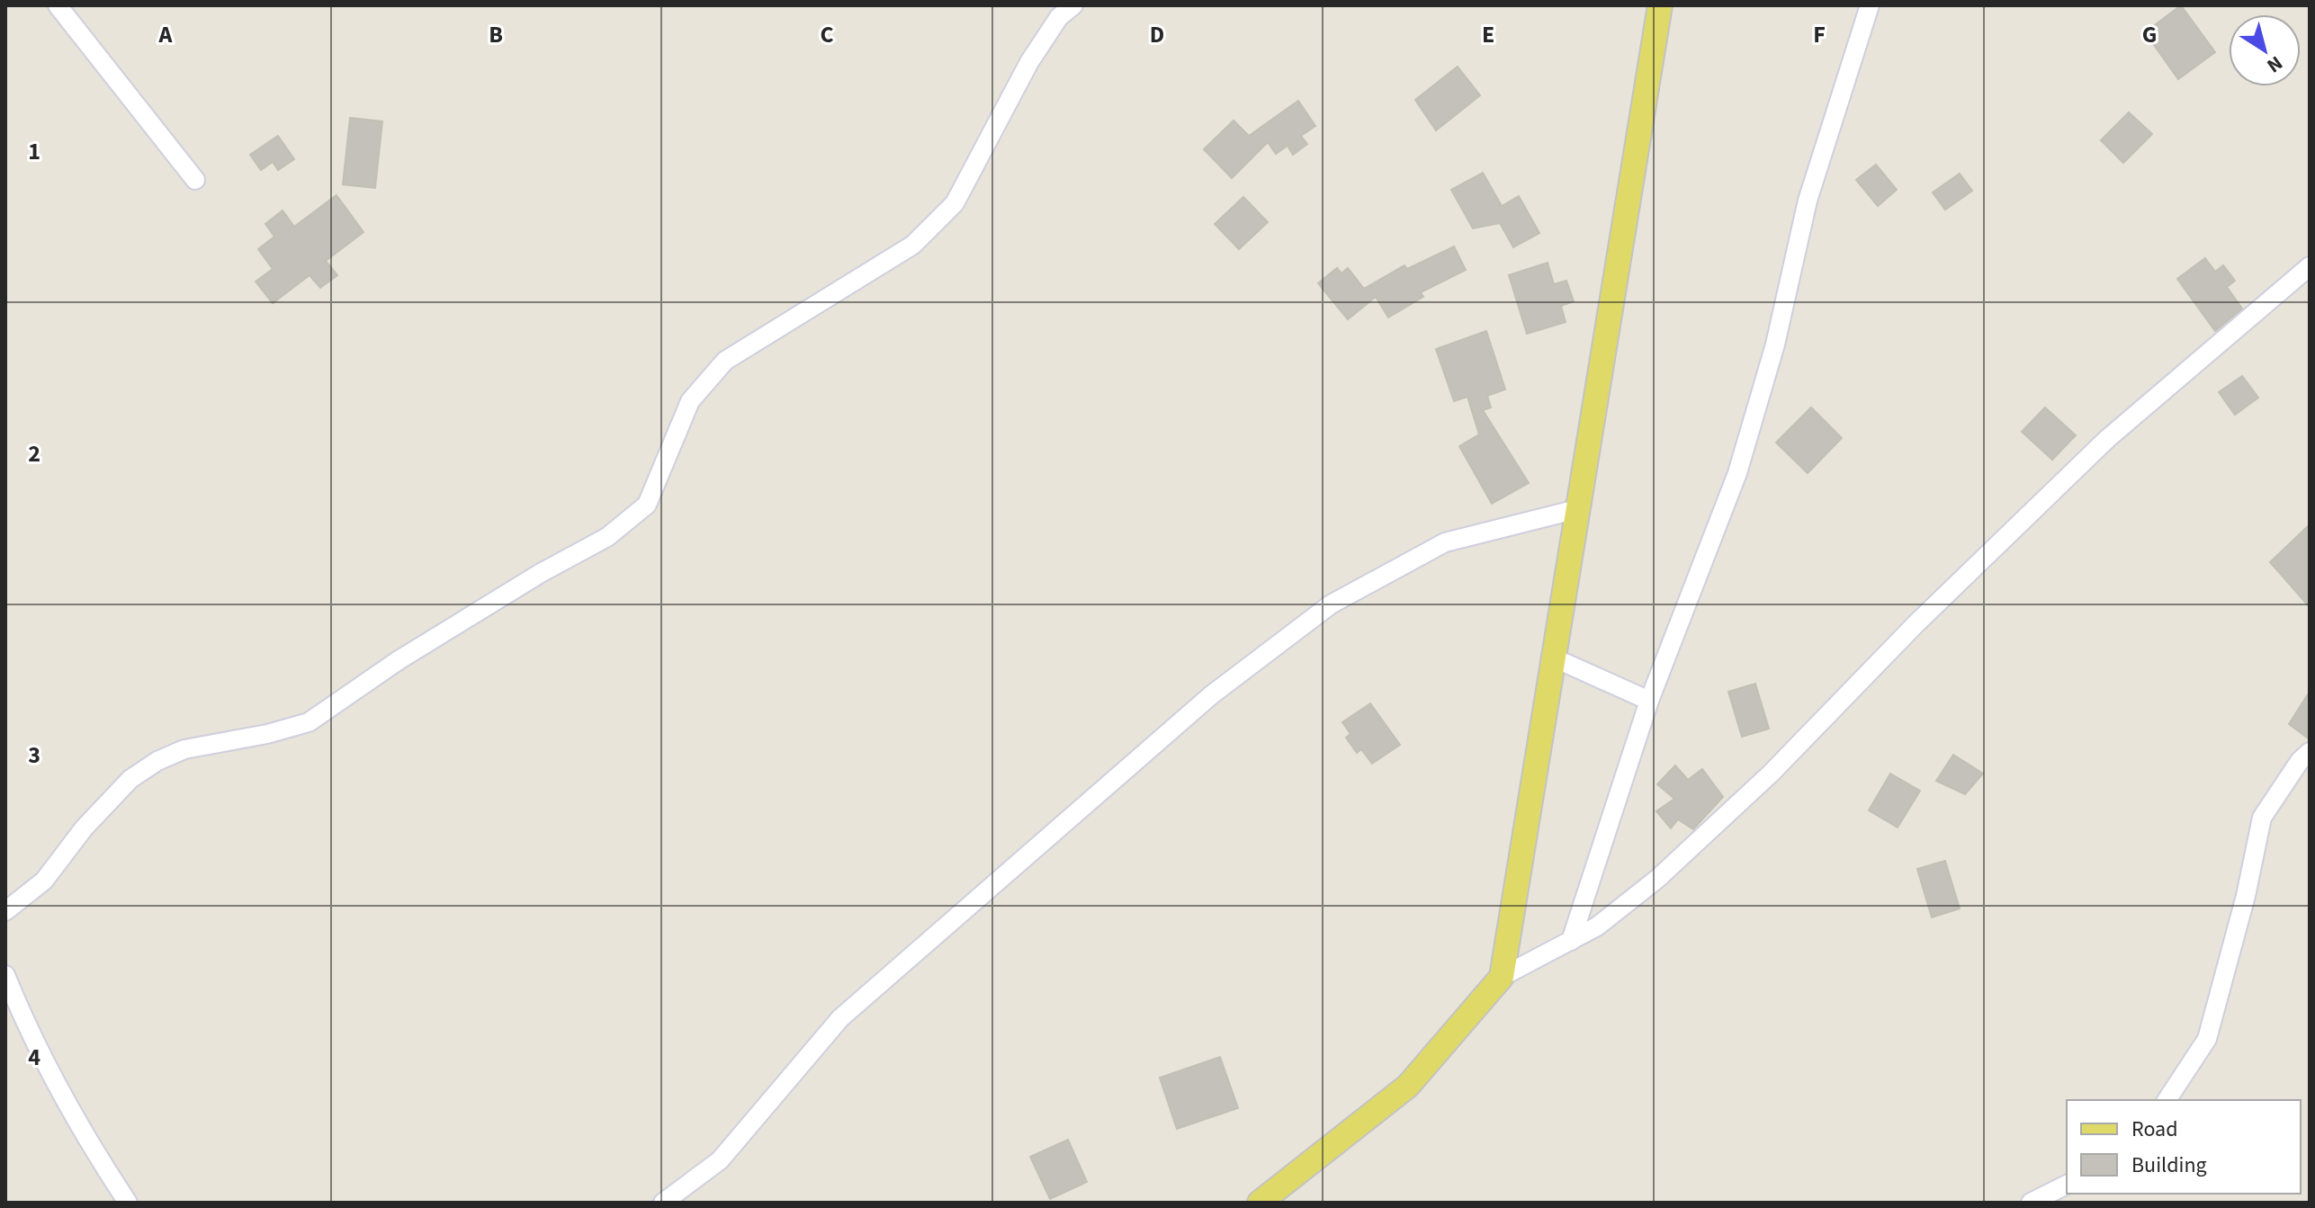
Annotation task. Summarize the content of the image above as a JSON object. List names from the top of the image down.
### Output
{
  "legend": ["Road", "Building"],
  "north": "bottom right",
  "grid": {
    "columns": [
      "A",
      "B",
      "C",
      "D",
      "E",
      "F",
      "G"
    ],
    "rows": [
      "1",
      "2",
      "3",
      "4"
    ]
  }
}
